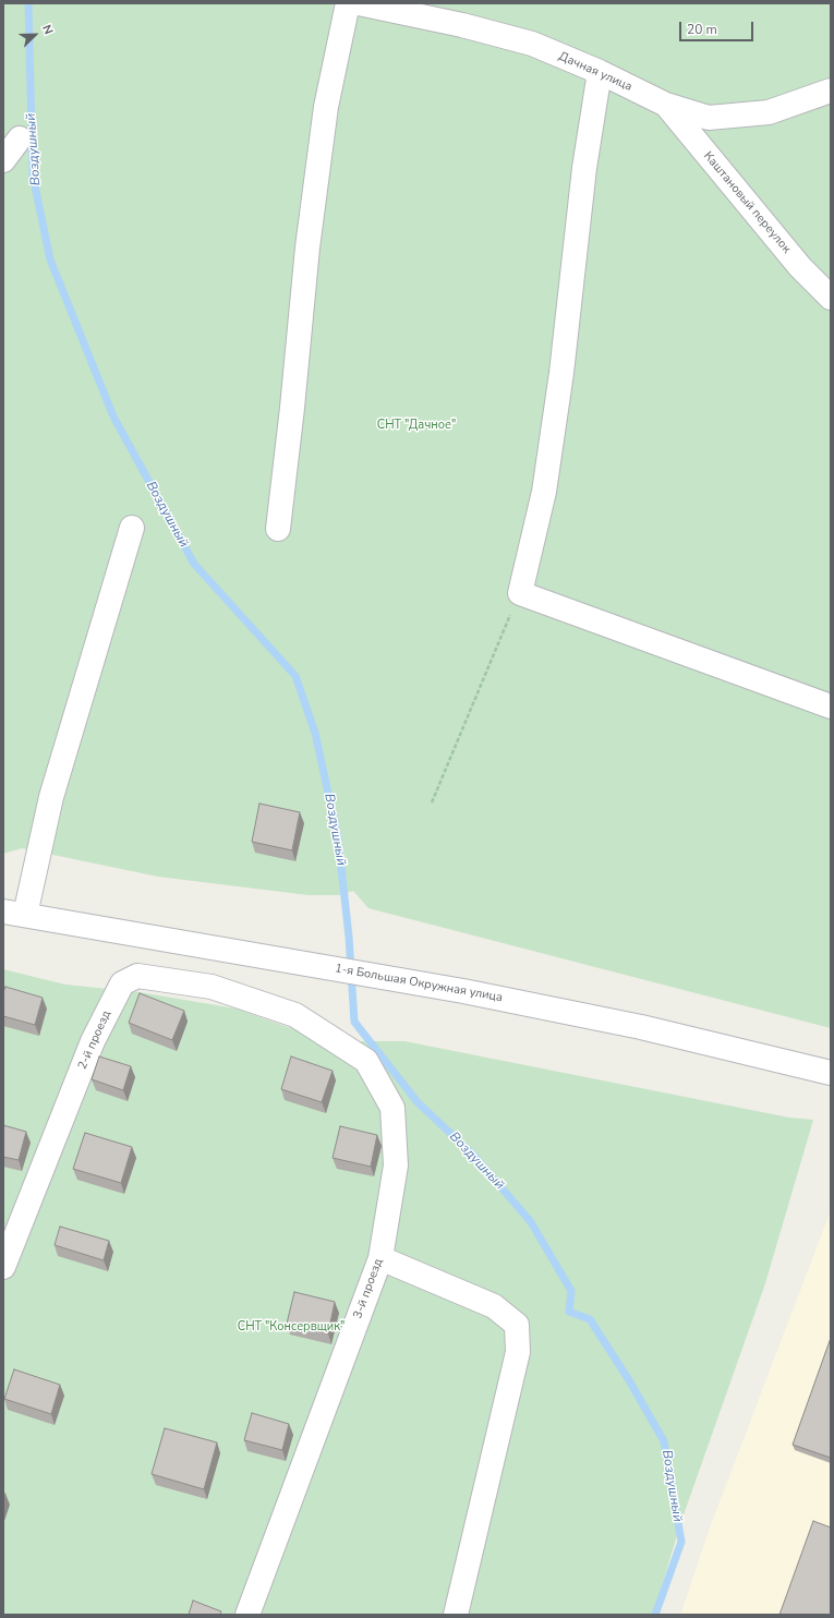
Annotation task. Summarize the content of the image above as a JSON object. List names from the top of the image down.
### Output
{
  "streets": {
    "street": [
      "Дачная улица",
      "Каштановый переулок",
      "1-я Большая Окружная улица",
      "2-й проезд",
      "3-й проезд"
    ]
  },
  "crossings": [
    ["Дачная улица", "Каштановый переулок"],
    ["2-й проезд", "3-й проезд"]
  ],
  "water": ["Воздушный"],
  "parks": ["СНТ \"Дачное\"", "СНТ \"Консервщик\""],
  "scale_bar": "20 m",
  "north": "top right"
}
